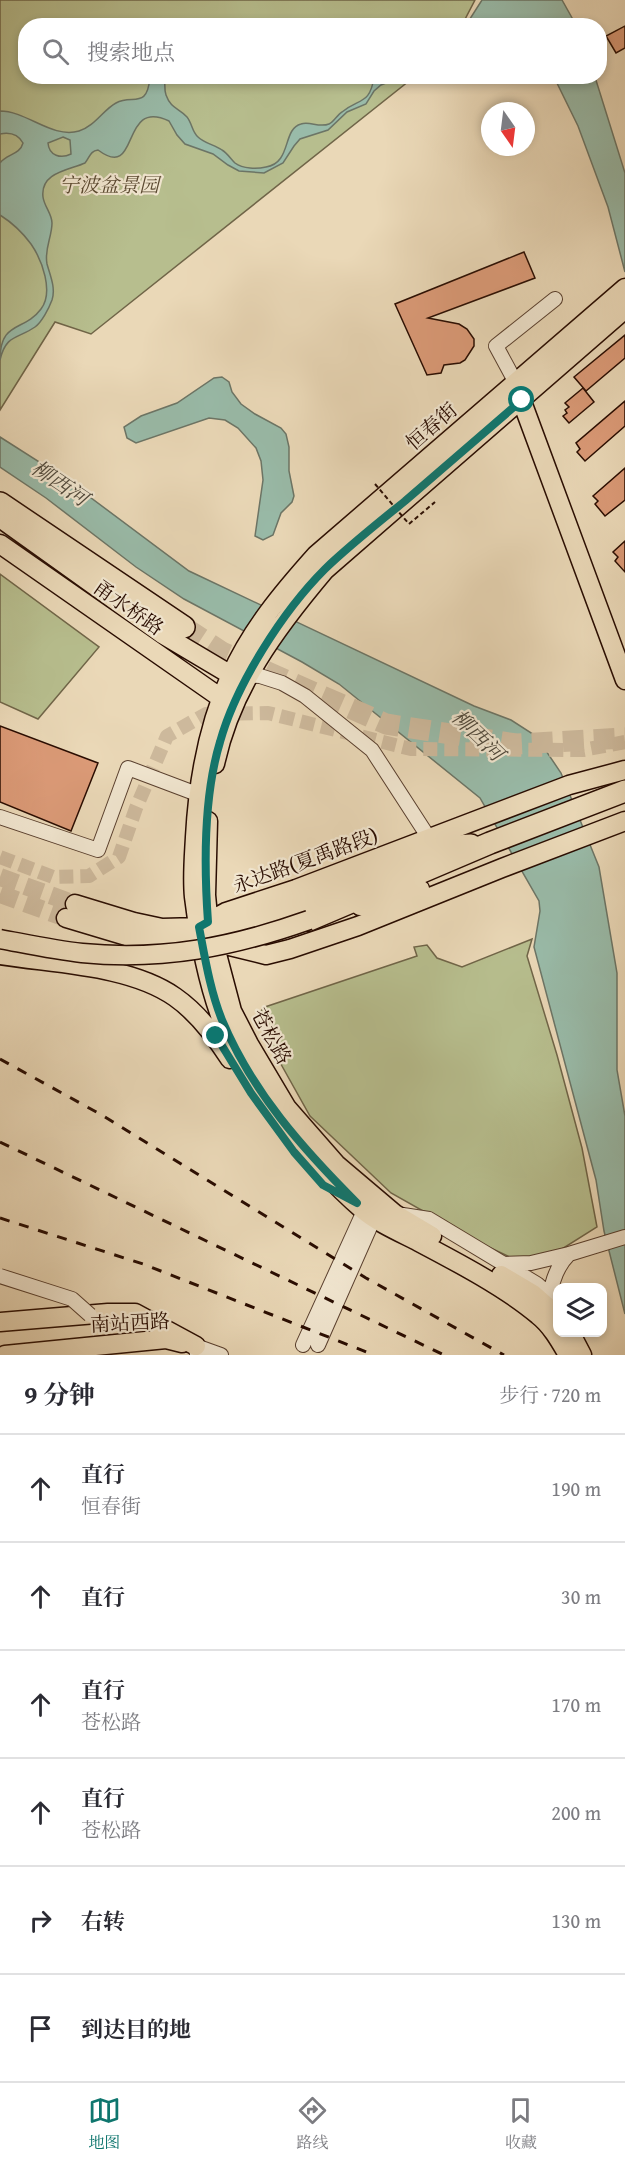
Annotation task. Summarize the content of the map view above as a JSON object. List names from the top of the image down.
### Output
{
  "streets": {
    "main road": [
      "恒春街",
      "甬水桥路",
      "永达路(夏禹路段)",
      "苍松路",
      "南站西路"
    ]
  },
  "crossings": [
    ["恒春街", "苍松路"],
    ["甬水桥路", "苍松路"],
    ["永达路(夏禹路段)", "苍松路"]
  ],
  "water": ["柳西河"],
  "parks": ["宁波盆景园"],
  "north": "bottom",
  "page": {
    "search": "搜索地点",
    "heading": ["9 分钟", "步行 · 720 m"],
    "list": [
      ["直行", "恒春街", "190 m"],
      ["直行", "30 m"],
      ["直行", "苍松路", "170 m"],
      ["直行", "苍松路", "200 m"],
      ["右转", "130 m"],
      "到达目的地"
    ],
    "nav": ["地图", "路线", "收藏"]
  }
}
